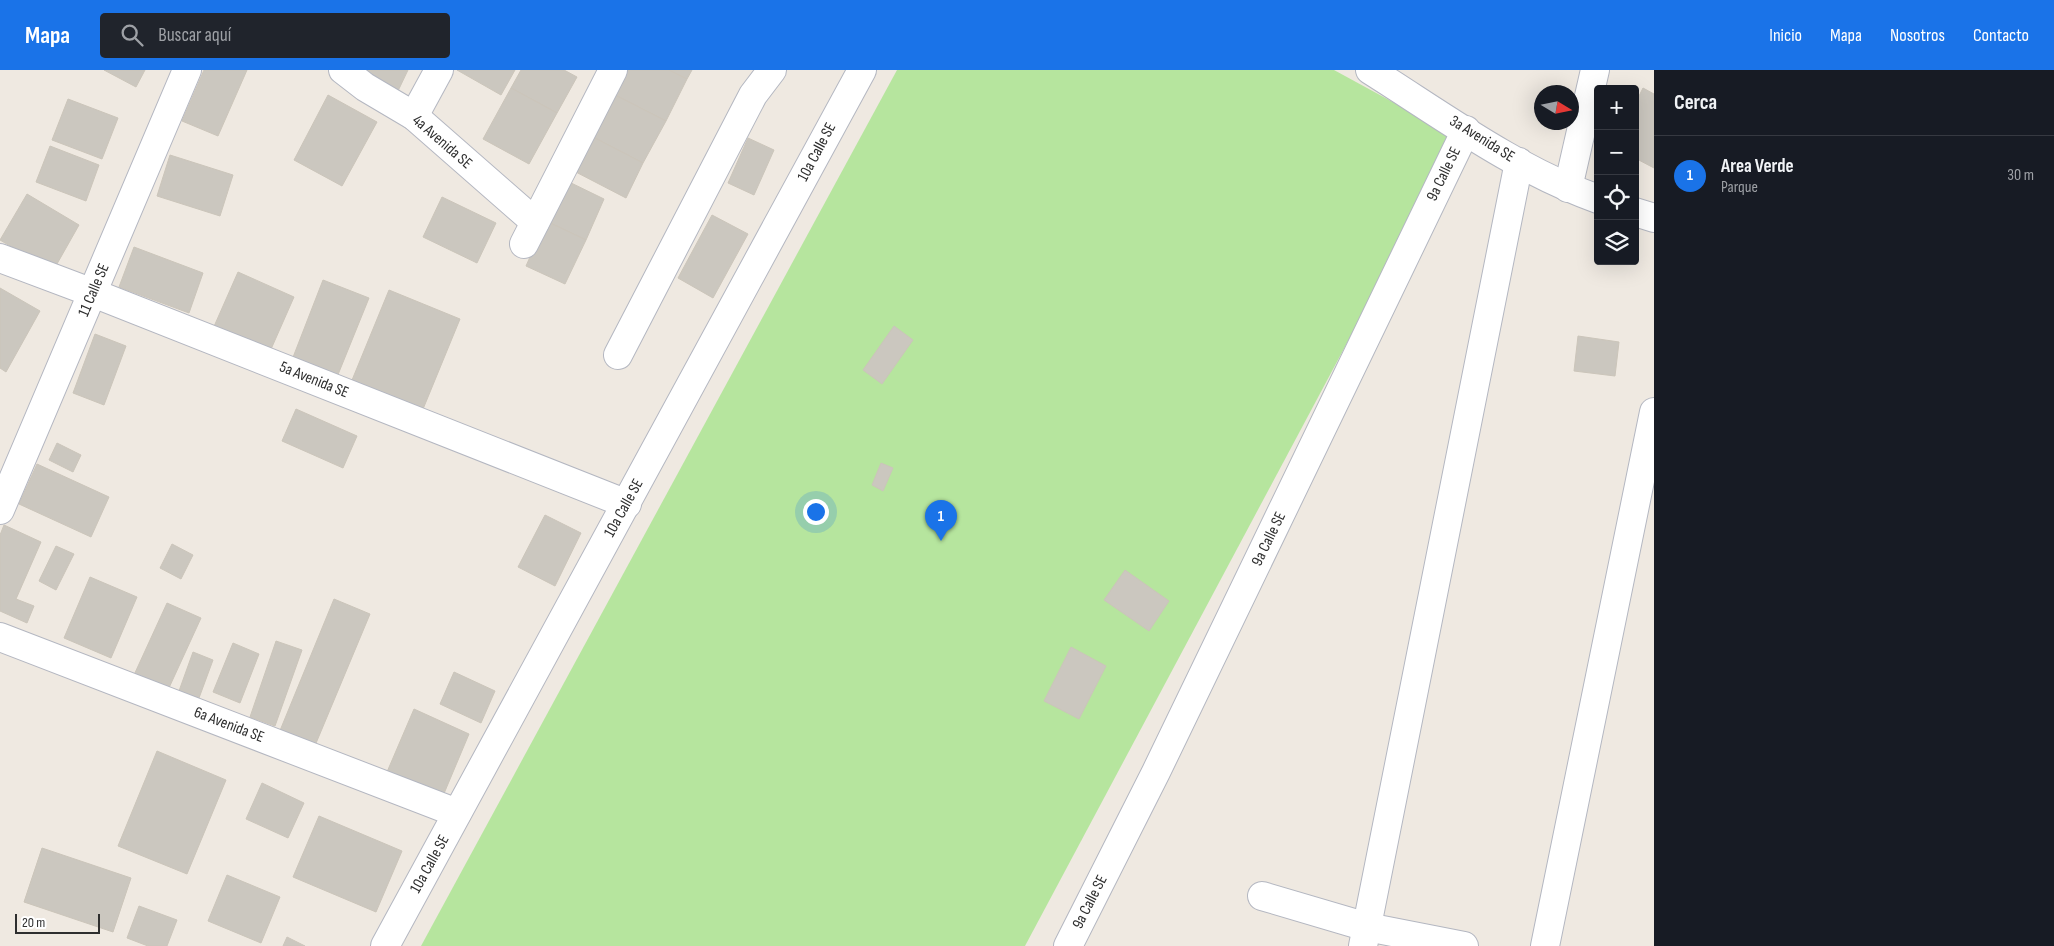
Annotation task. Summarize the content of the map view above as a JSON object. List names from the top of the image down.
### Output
{
  "streets": {
    "street": [
      "3a Avenida SE",
      "4a Avenida SE",
      "10a Calle SE",
      "9a Calle SE",
      "11 Calle SE",
      "5a Avenida SE",
      "6a Avenida SE"
    ]
  },
  "crossings": [
    ["3a Avenida SE", "9a Calle SE"],
    ["10a Calle SE", "5a Avenida SE"],
    ["10a Calle SE", "6a Avenida SE"],
    ["11 Calle SE", "5a Avenida SE"]
  ],
  "scale_bar": "20 m",
  "north": "right",
  "page": {
    "header": "Mapa",
    "search": "Buscar aquí",
    "nav": [
      "Inicio",
      "Mapa",
      "Nosotros",
      "Contacto"
    ],
    "heading": "Cerca",
    "map_buttons": ["+", "−"],
    "list": [
      {
        "mark": "1",
        "name": "Area Verde",
        "note": "Parque",
        "value": "30 m"
      }
    ],
    "pins": "1",
    "scale": "20 m"
  }
}
